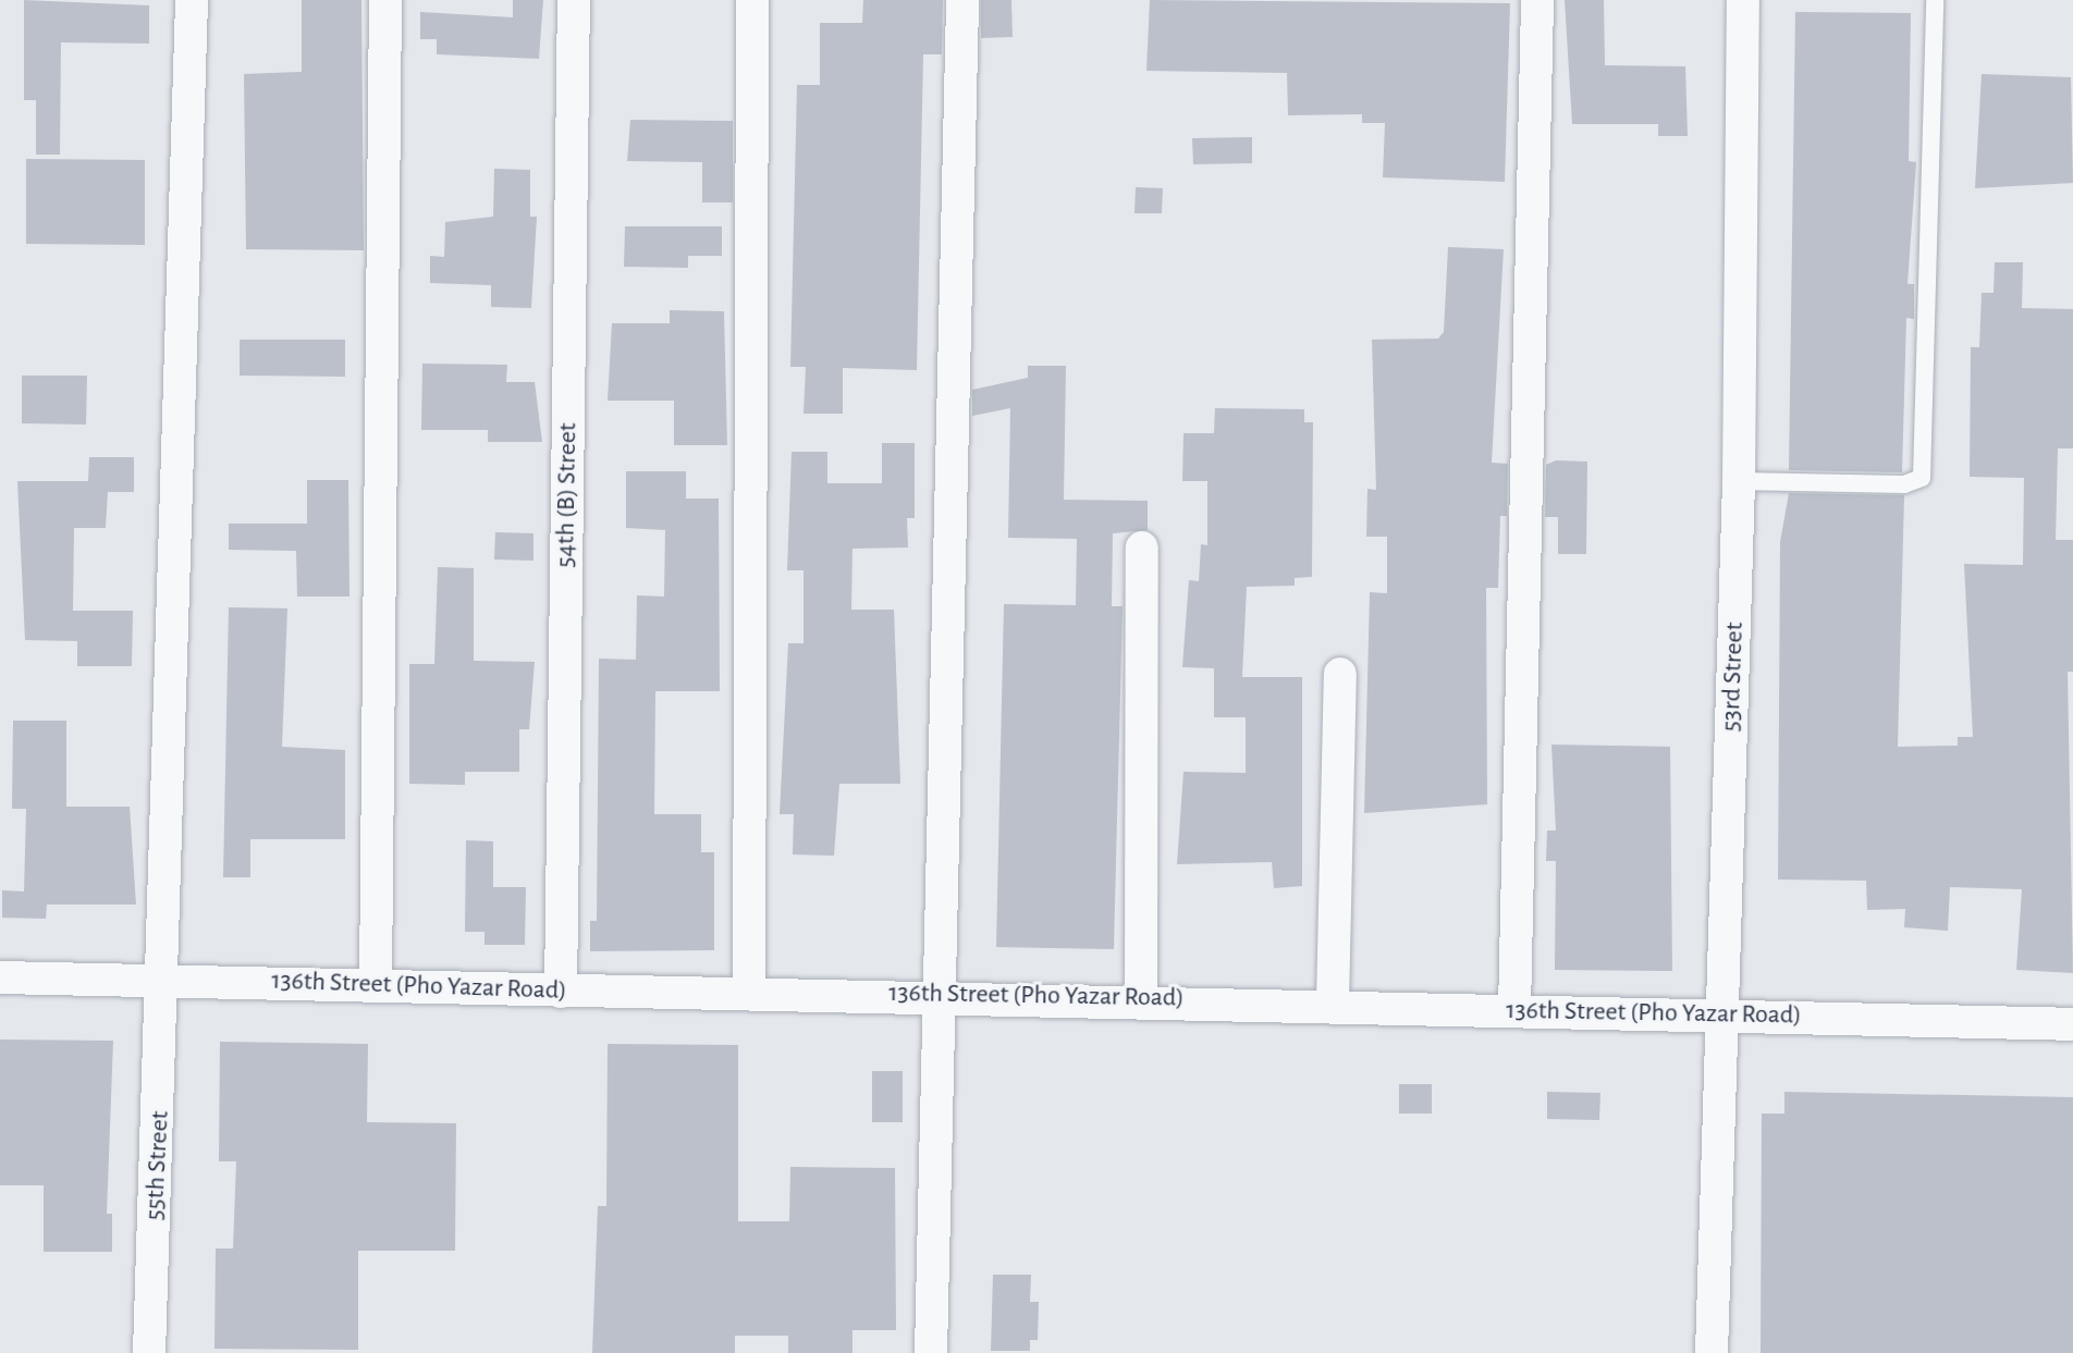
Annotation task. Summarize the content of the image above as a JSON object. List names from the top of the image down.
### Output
{
  "streets": {
    "street": [
      "54th (B) Street",
      "53rd Street",
      "136th Street (Pho Yazar Road)",
      "55th Street"
    ]
  },
  "crossings": [
    ["54th (B) Street", "136th Street (Pho Yazar Road)"],
    ["53rd Street", "136th Street (Pho Yazar Road)"],
    ["136th Street (Pho Yazar Road)", "55th Street"]
  ]
}
